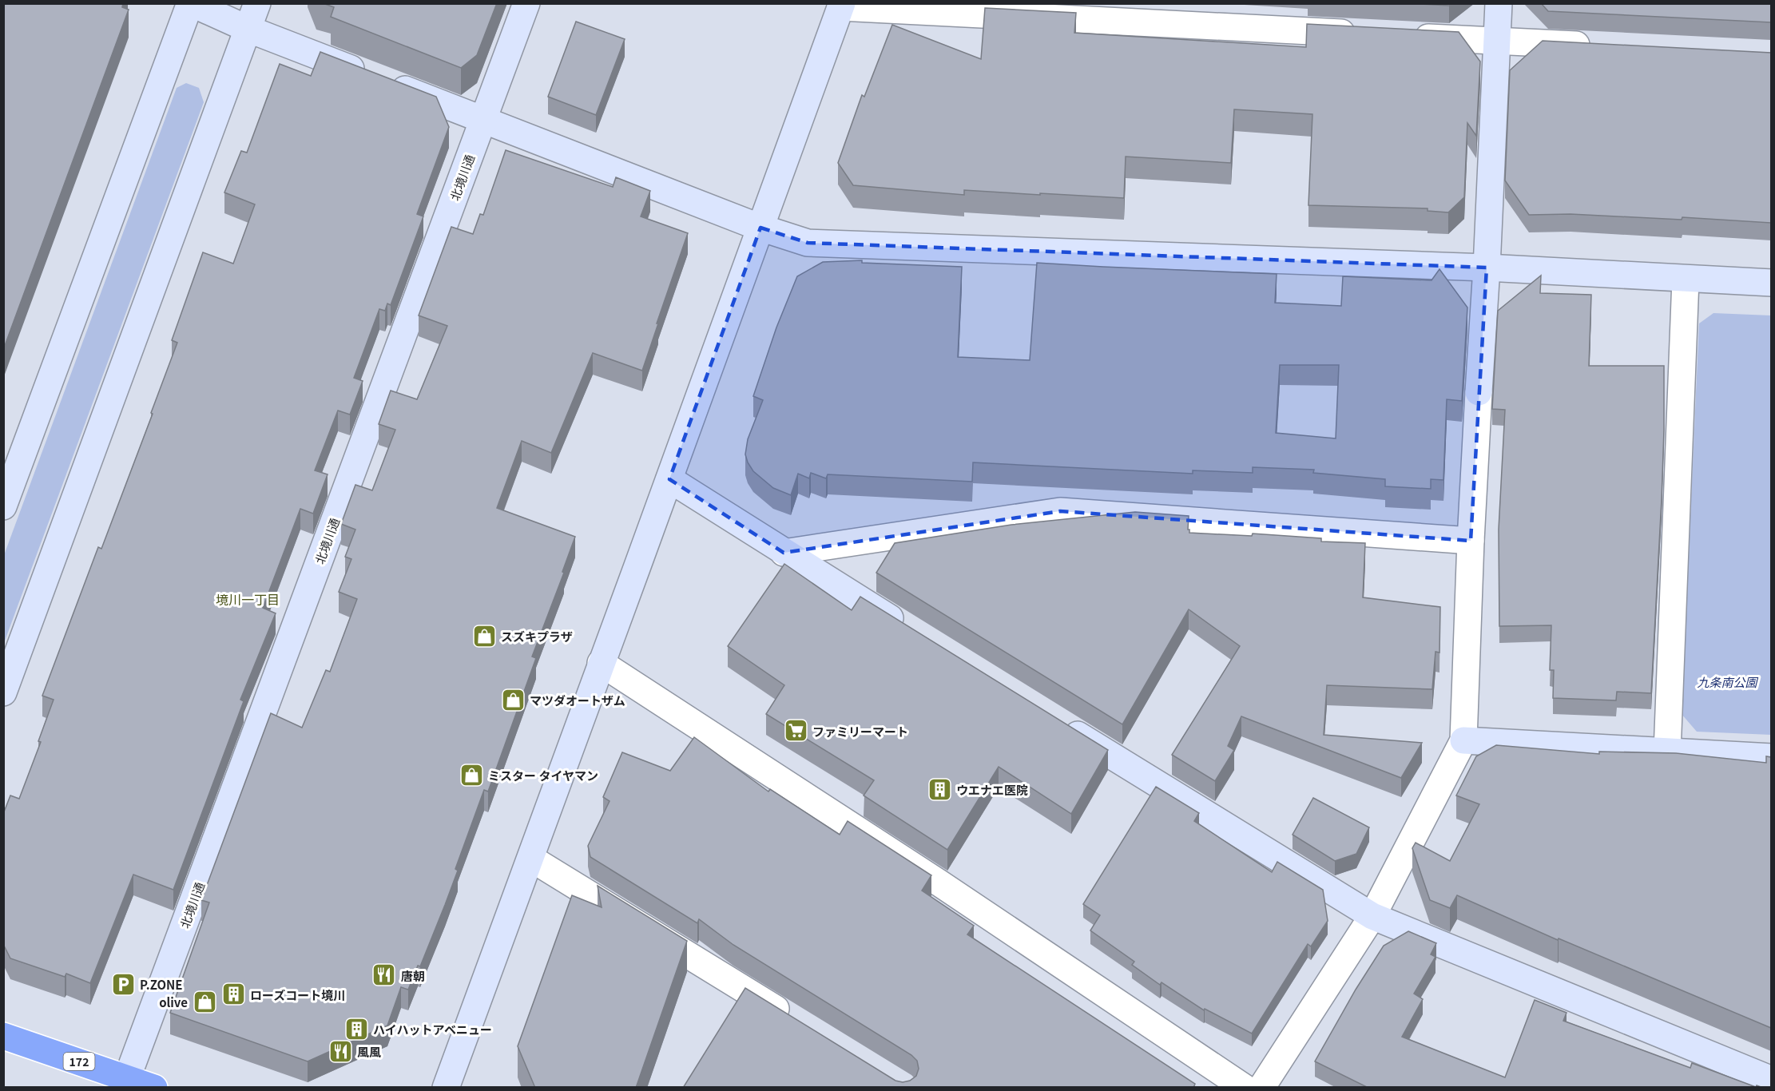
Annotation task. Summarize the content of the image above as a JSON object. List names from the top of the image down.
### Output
{
  "streets": {
    "highway": ["172"],
    "street": ["北境川通"]
  },
  "crossings": [
    ["北境川通", "172"]
  ],
  "districts": ["境川一丁目"],
  "parks": ["九条南公園"],
  "places": {
    "shop": [
      "スズキプラザ",
      "マツダオートザム",
      "ミスター タイヤマン",
      "olive"
    ],
    "supermarket": ["ファミリーマート"],
    "building": ["ウエナエ医院", "ローズコート境川", "ハイハットアベニュー"],
    "restaurant": ["唐朝", "風風"],
    "parking": ["P.ZONE"]
  }
}
